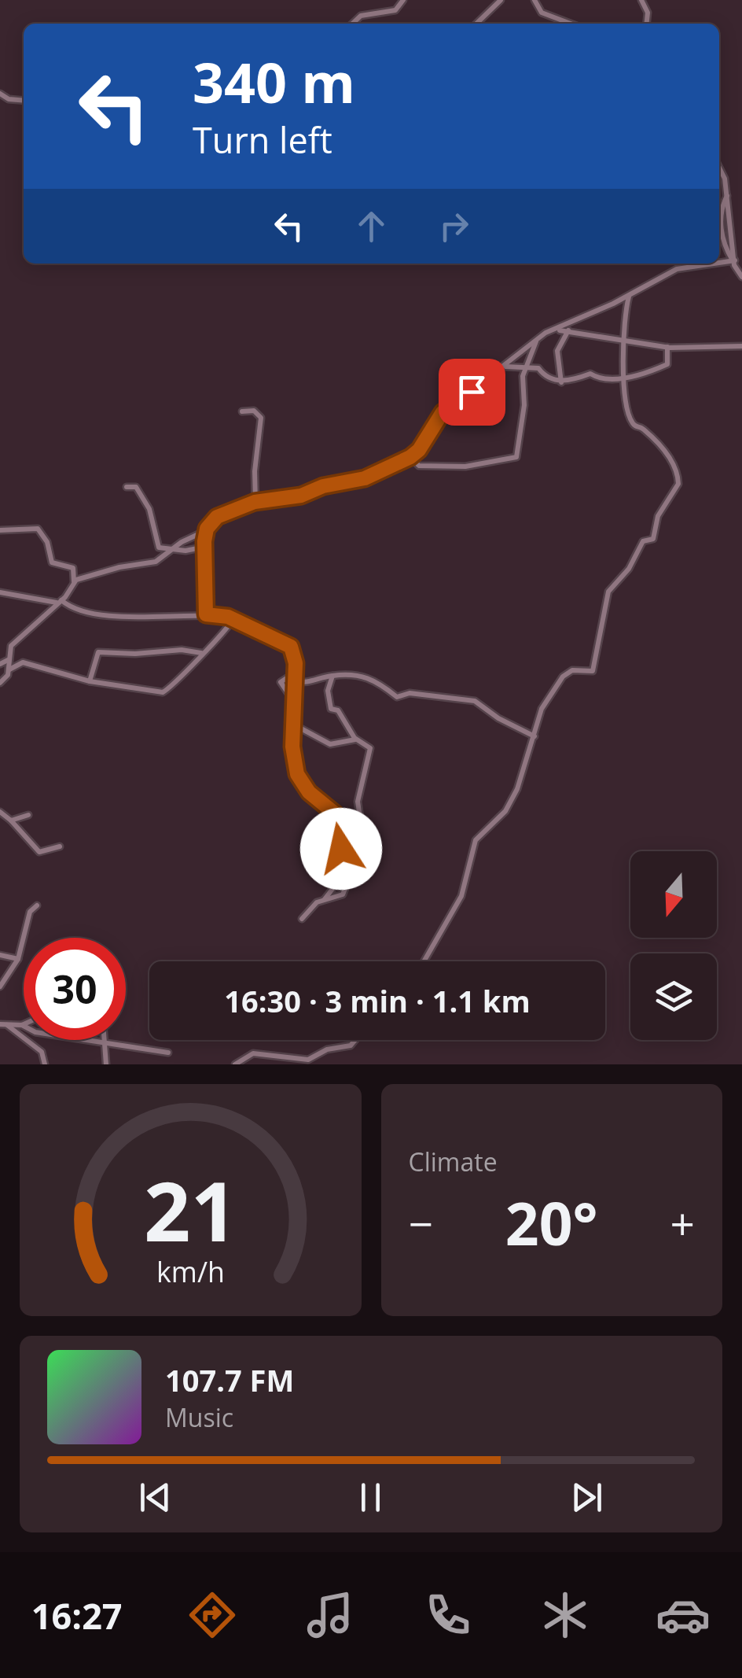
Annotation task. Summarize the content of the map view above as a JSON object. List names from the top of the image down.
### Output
{
  "north": "bottom",
  "page": {
    "turn": ["340 m", "Turn left"],
    "limit": "30",
    "trip": "16:30 · 3 min · 1.1 km",
    "tile": "Climate",
    "heat": ["−", "20°", "+"],
    "song": ["107.7 FM", "Music"],
    "tabs": "16:27",
    "gauge": ["21", "km/h"]
  }
}
